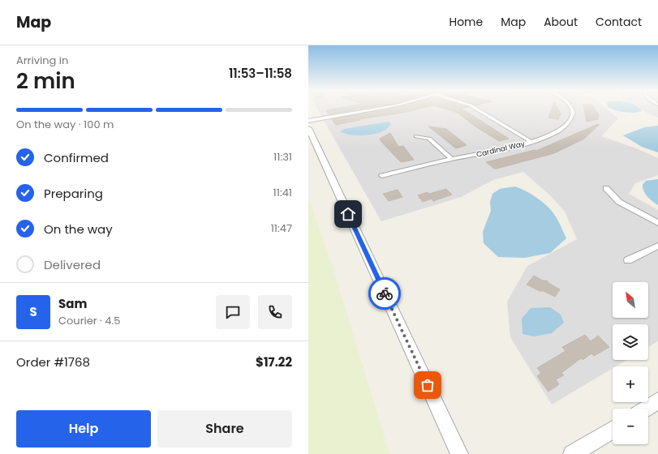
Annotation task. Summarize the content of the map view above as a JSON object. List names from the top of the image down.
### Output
{
  "streets": {
    "street": ["Cardinal Way"]
  },
  "north": "top left",
  "page": {
    "header": "Map",
    "nav": [
      "Home",
      "Map",
      "About",
      "Contact"
    ],
    "heading": ["2 min", "Arriving in", "11:53–11:58"],
    "panel": [
      "Sam",
      "Courier · 4.5",
      "Order #1768",
      "$17.22"
    ],
    "bar": "On the way · 100 m",
    "list": [
      ["Confirmed", "11:31"],
      ["Preparing", "11:41"],
      ["On the way", "11:47"],
      "Delivered"
    ],
    "map_buttons": ["+", "−"],
    "round": "S",
    "buttons": ["Help", "Share"]
  }
}
